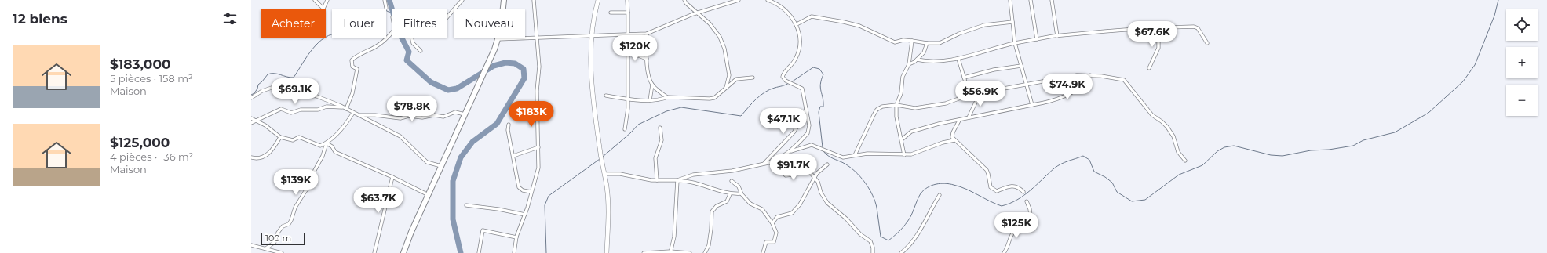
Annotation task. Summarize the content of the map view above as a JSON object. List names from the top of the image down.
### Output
{
  "scale_bar": "100 m",
  "page": {
    "heading": "12 biens",
    "map_buttons": ["+", "−"],
    "chip": [
      "Acheter",
      "Louer",
      "Filtres",
      "Nouveau"
    ],
    "price": [
      "$67.6K",
      "$120K",
      "$74.9K",
      "$69.1K",
      "$56.9K",
      "$78.8K",
      "$183K",
      "$47.1K",
      "$91.7K",
      "$139K",
      "$63.7K",
      "$125K"
    ],
    "list": [
      {
        "name": "$183,000",
        "note": "5 pièces · 158 m² · Maison"
      },
      {
        "name": "$125,000",
        "note": "4 pièces · 136 m² · Maison"
      }
    ],
    "scale": "100 m"
  }
}
